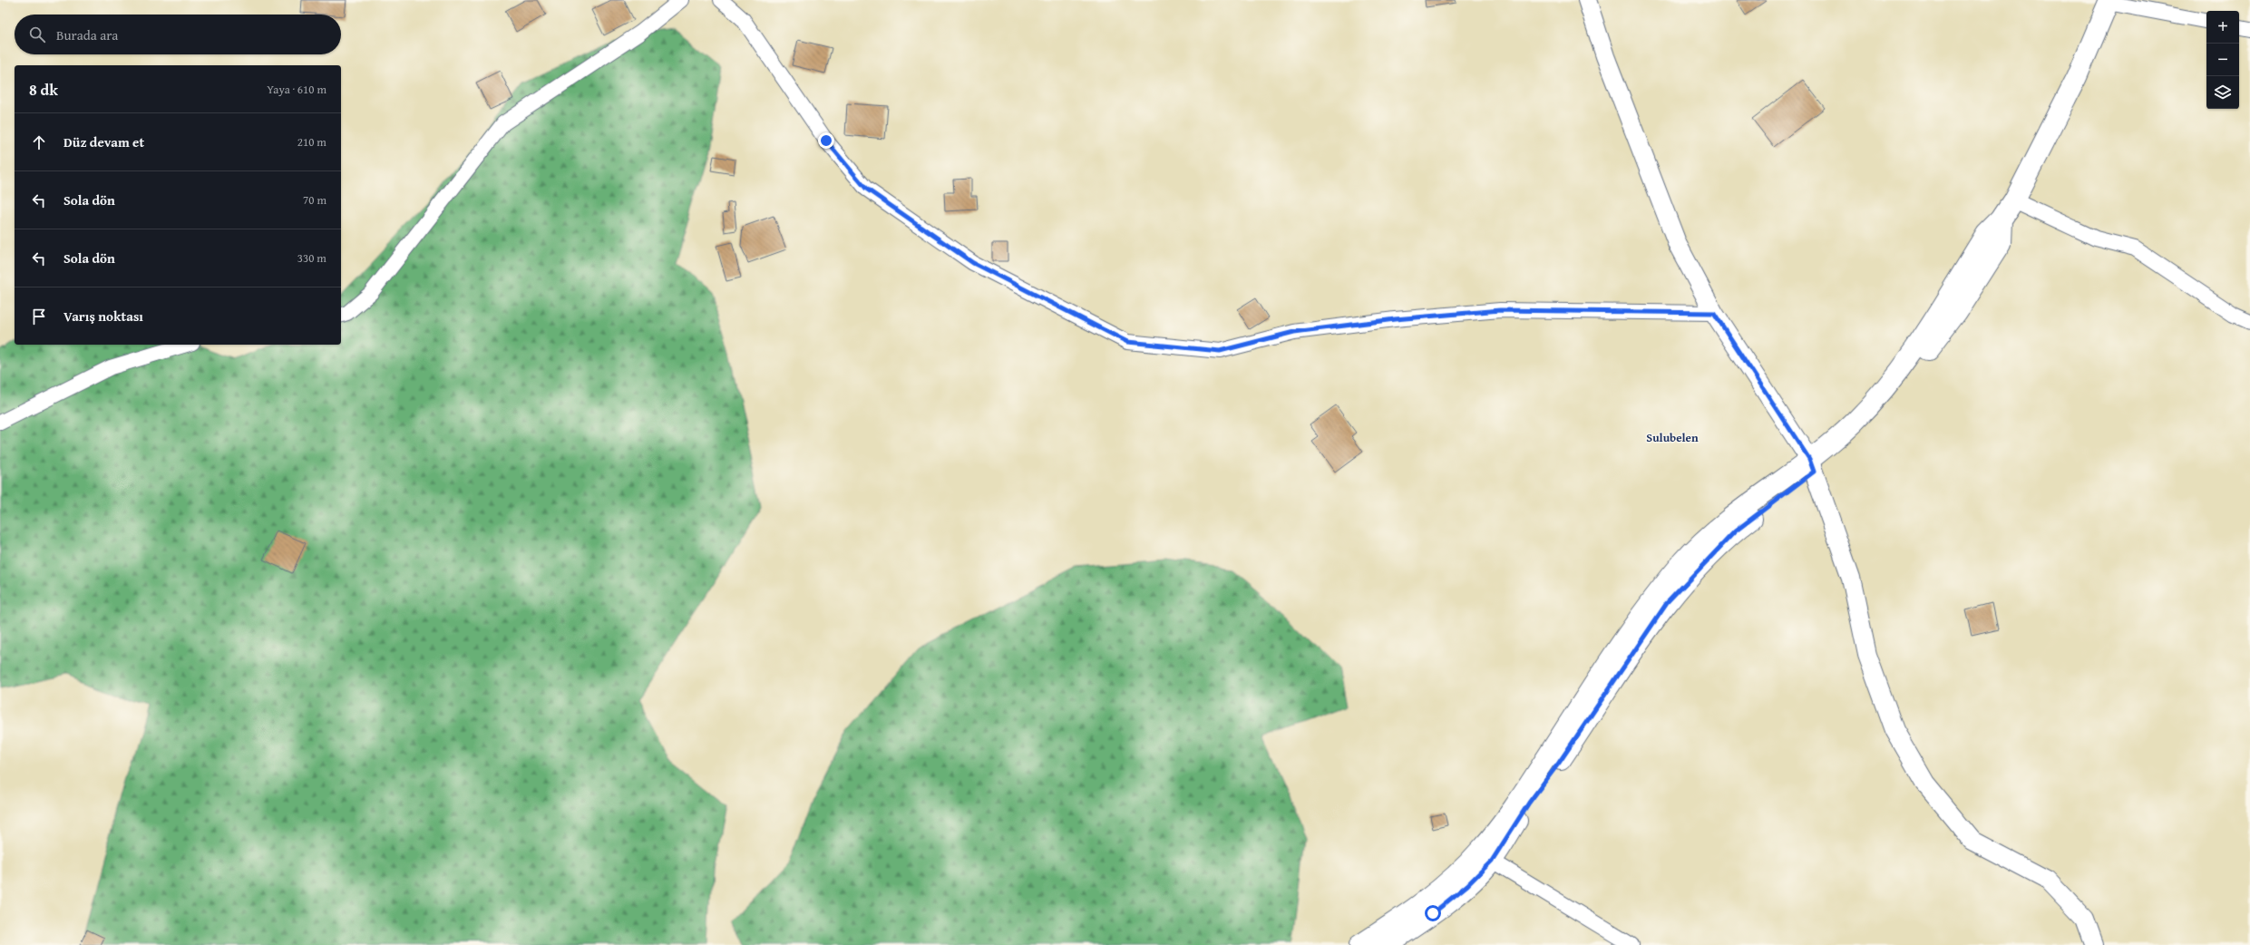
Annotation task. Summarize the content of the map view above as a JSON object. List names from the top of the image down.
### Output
{
  "districts": ["Sulubelen"],
  "page": {
    "map_buttons": ["+", "−"],
    "search": "Burada ara",
    "heading": ["8 dk", "Yaya · 610 m"],
    "list": [
      ["Düz devam et", "210 m"],
      ["Sola dön", "70 m"],
      ["Sola dön", "330 m"],
      "Varış noktası"
    ]
  }
}
